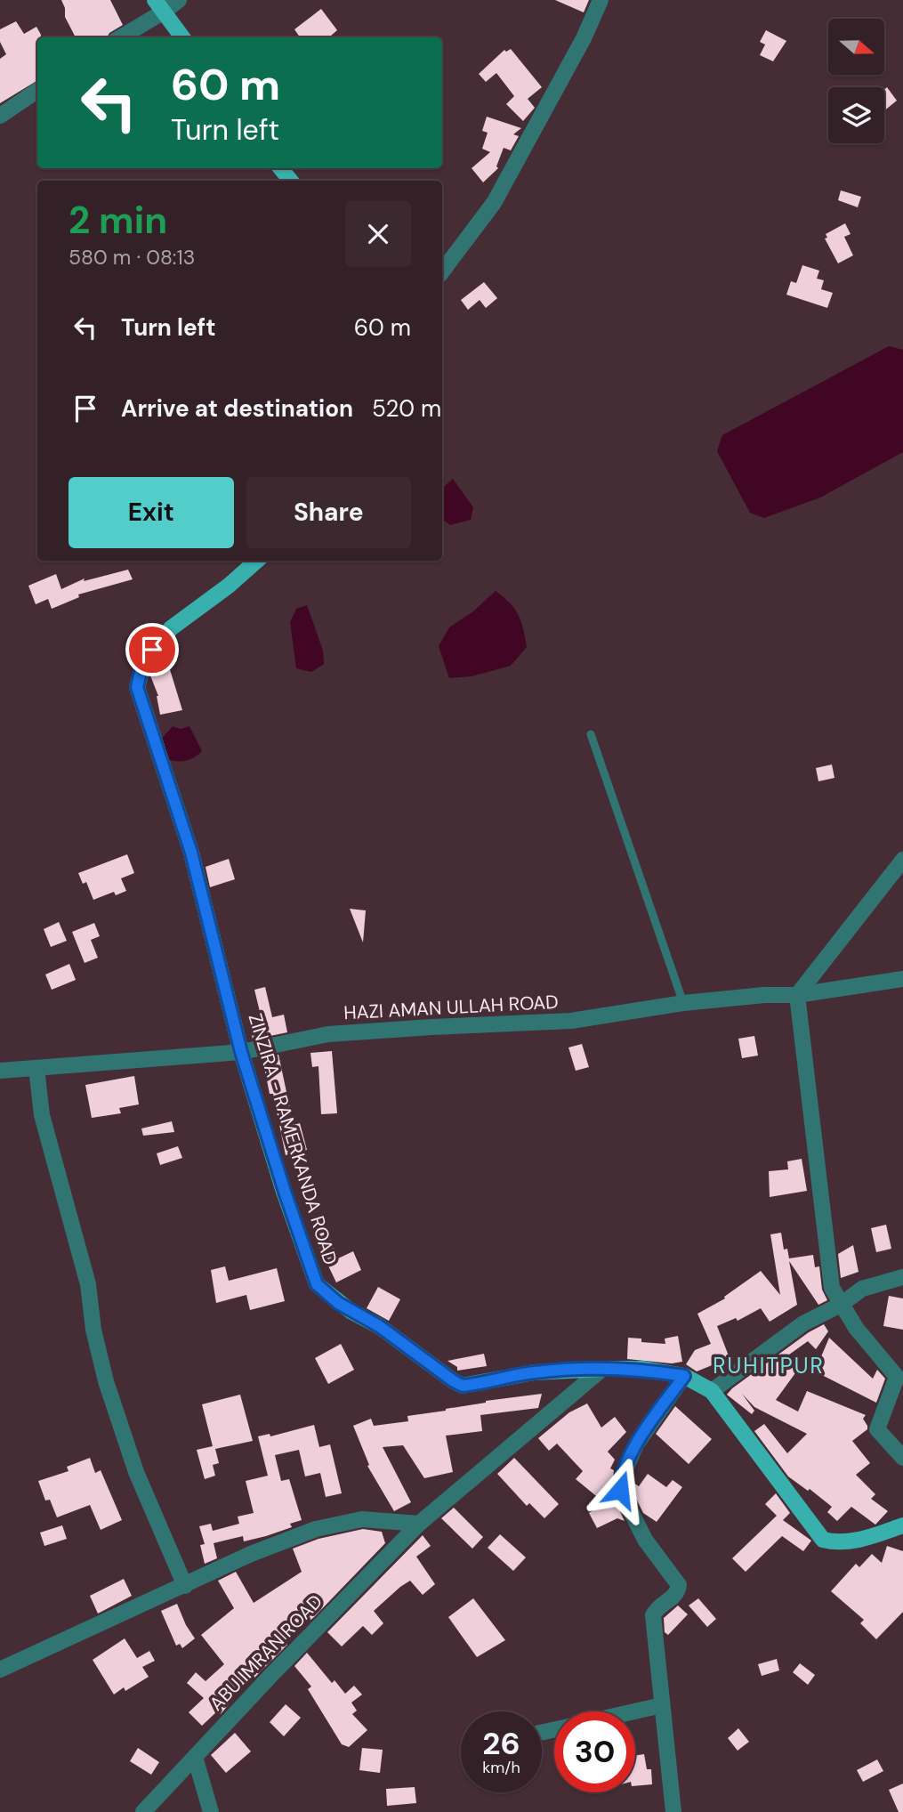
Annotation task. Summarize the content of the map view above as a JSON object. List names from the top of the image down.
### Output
{
  "streets": {
    "main road": ["ZINZIRA - RAMERKANDA ROAD"],
    "street": ["HAZI AMAN ULLAH ROAD", "ABU IMRAN ROAD"]
  },
  "crossings": [
    ["HAZI AMAN ULLAH ROAD", "ZINZIRA - RAMERKANDA ROAD"],
    ["ZINZIRA - RAMERKANDA ROAD", "ABU IMRAN ROAD"]
  ],
  "districts": ["RUHITPUR"],
  "north": "right",
  "page": {
    "turn": ["60 m", "Turn left"],
    "heading": ["2 min", "580 m · 08:13"],
    "list": [
      {
        "name": "Turn left",
        "value": "60 m"
      },
      {
        "name": "Arrive at destination",
        "value": "520 m"
      }
    ],
    "buttons": ["Exit", "Share"],
    "speed": "26 km/h",
    "limit": "30"
  }
}
